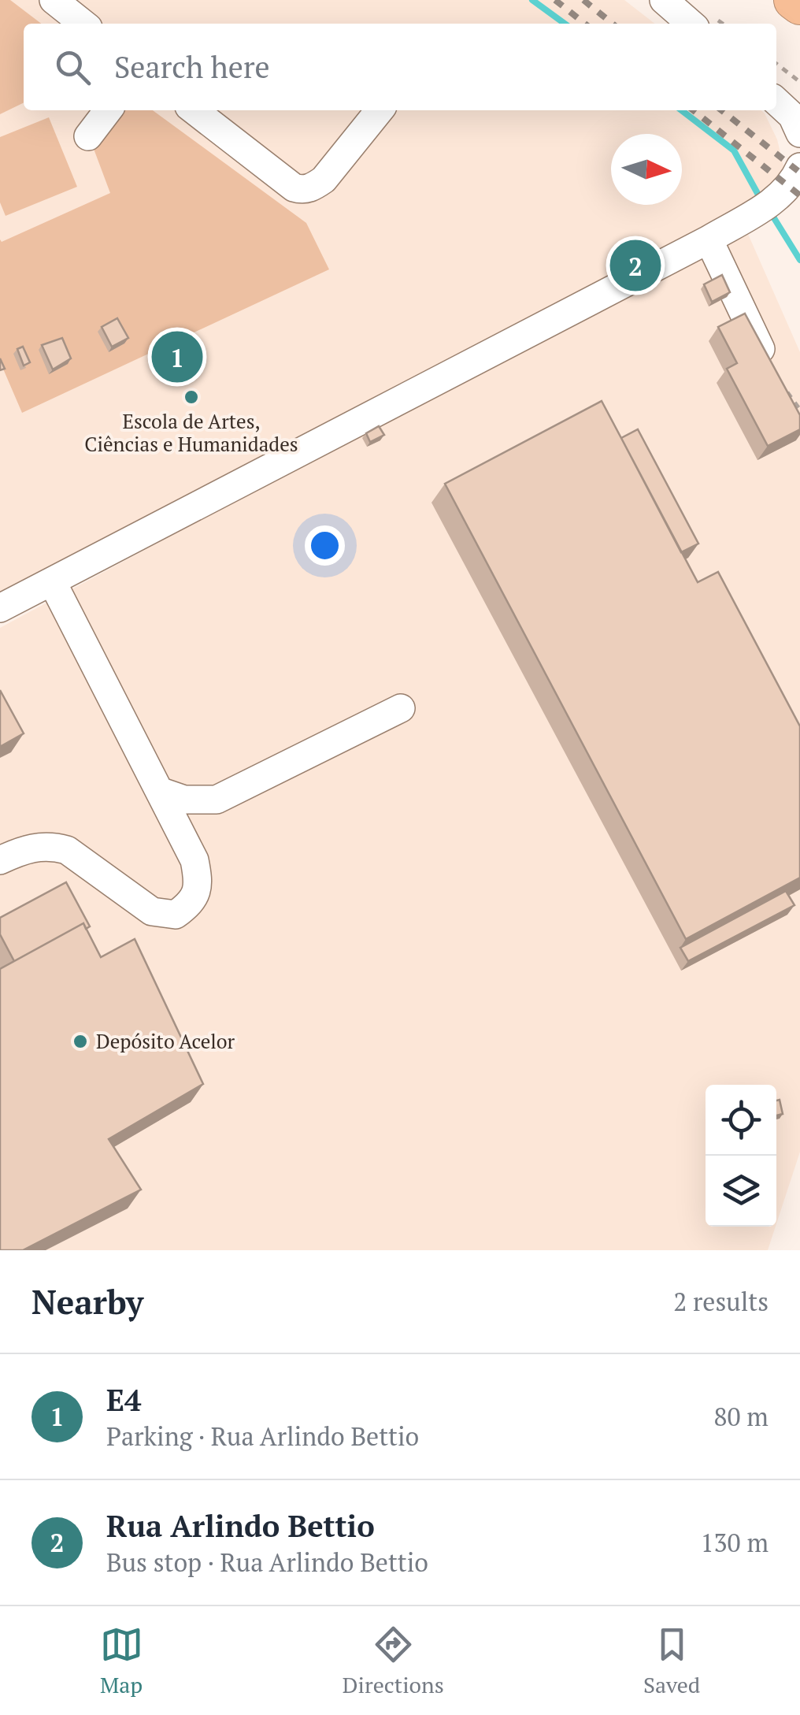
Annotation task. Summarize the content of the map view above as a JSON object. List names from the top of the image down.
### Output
{
  "places": ["Escola de Artes, Ciências e Humanidades", "Depósito Acelor"],
  "north": "right",
  "page": {
    "search": "Search here",
    "pins": ["2", "1"],
    "heading": ["Nearby", "2 results"],
    "list": [
      {
        "mark": "1",
        "name": "E4",
        "note": "Parking · Rua Arlindo Bettio",
        "value": "80 m"
      },
      {
        "mark": "2",
        "name": "Rua Arlindo Bettio",
        "note": "Bus stop · Rua Arlindo Bettio",
        "value": "130 m"
      }
    ],
    "nav": ["Map", "Directions", "Saved"]
  }
}
